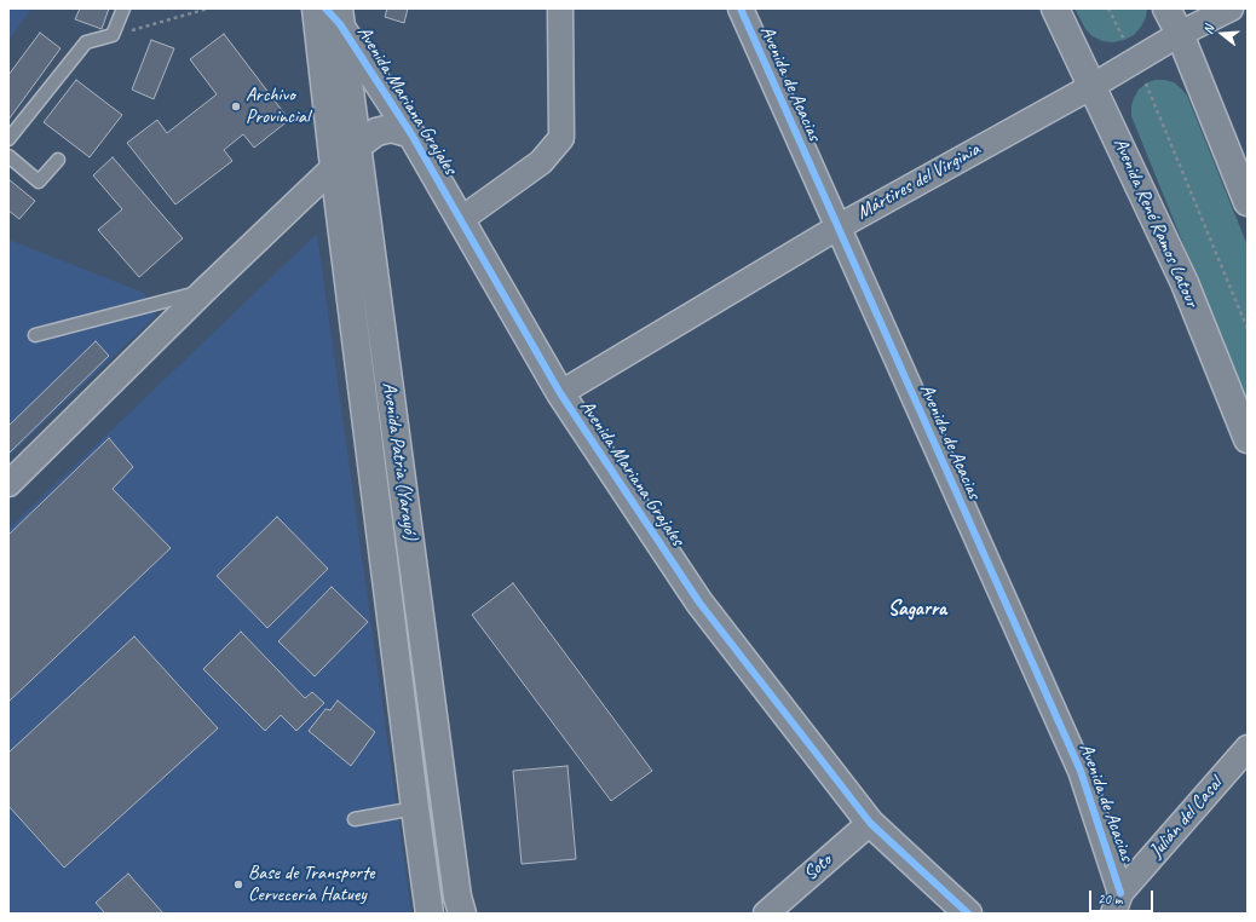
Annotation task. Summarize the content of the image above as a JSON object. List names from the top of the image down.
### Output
{
  "streets": {
    "street": [
      "Avenida de Acacias",
      "Avenida Mariana Grajales",
      "Mártires del Virginia",
      "Avenida René Ramos Latour",
      "Avenida Patria (Yarayó)",
      "Julián del Casal",
      "Soto"
    ]
  },
  "crossings": [
    ["Avenida de Acacias", "Mártires del Virginia"],
    ["Avenida de Acacias", "Julián del Casal"],
    ["Avenida Mariana Grajales", "Mártires del Virginia"],
    ["Avenida Mariana Grajales", "Avenida Patria (Yarayó)"],
    ["Avenida Mariana Grajales", "Soto"],
    ["Mártires del Virginia", "Avenida René Ramos Latour"]
  ],
  "districts": ["Sagarra"],
  "places": ["Archivo Provincial", "Base de Transporte Cervecería Hatuey"],
  "scale_bar": "20 m",
  "north": "left"
}
